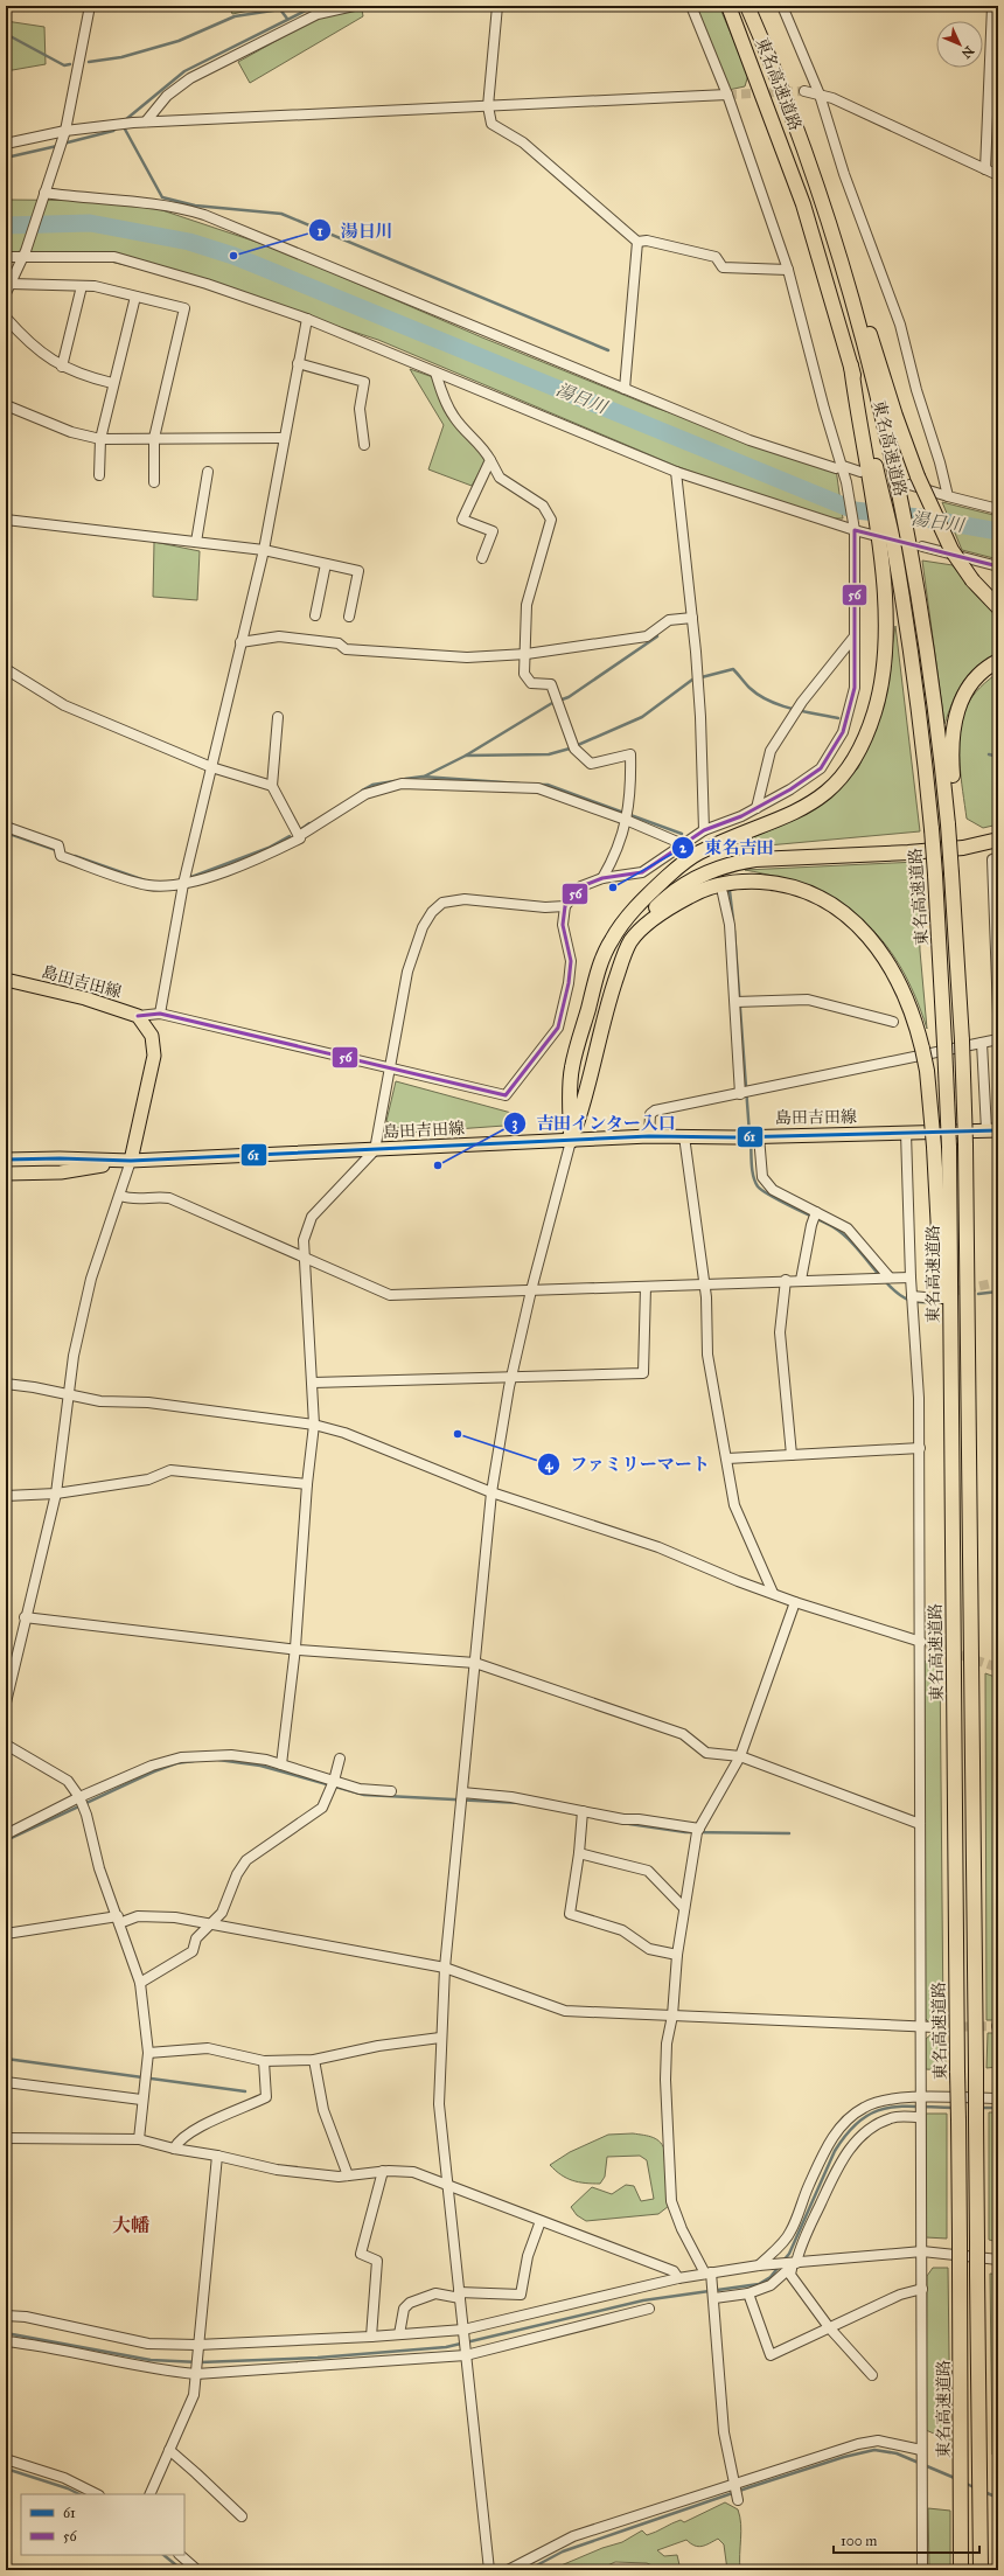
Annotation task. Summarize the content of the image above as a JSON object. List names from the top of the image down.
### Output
{
  "streets": {
    "highway": ["東名高速道路"],
    "main road": ["島田吉田線"]
  },
  "districts": ["大幡"],
  "water": ["湯日川"],
  "places": [
    "湯日川",
    "東名吉田",
    "吉田インター入口",
    "ファミリーマート"
  ],
  "lines": ["transit line 56", "transit line 61"],
  "legend": ["61", "56"],
  "scale_bar": "100 m",
  "north": "bottom right"
}
